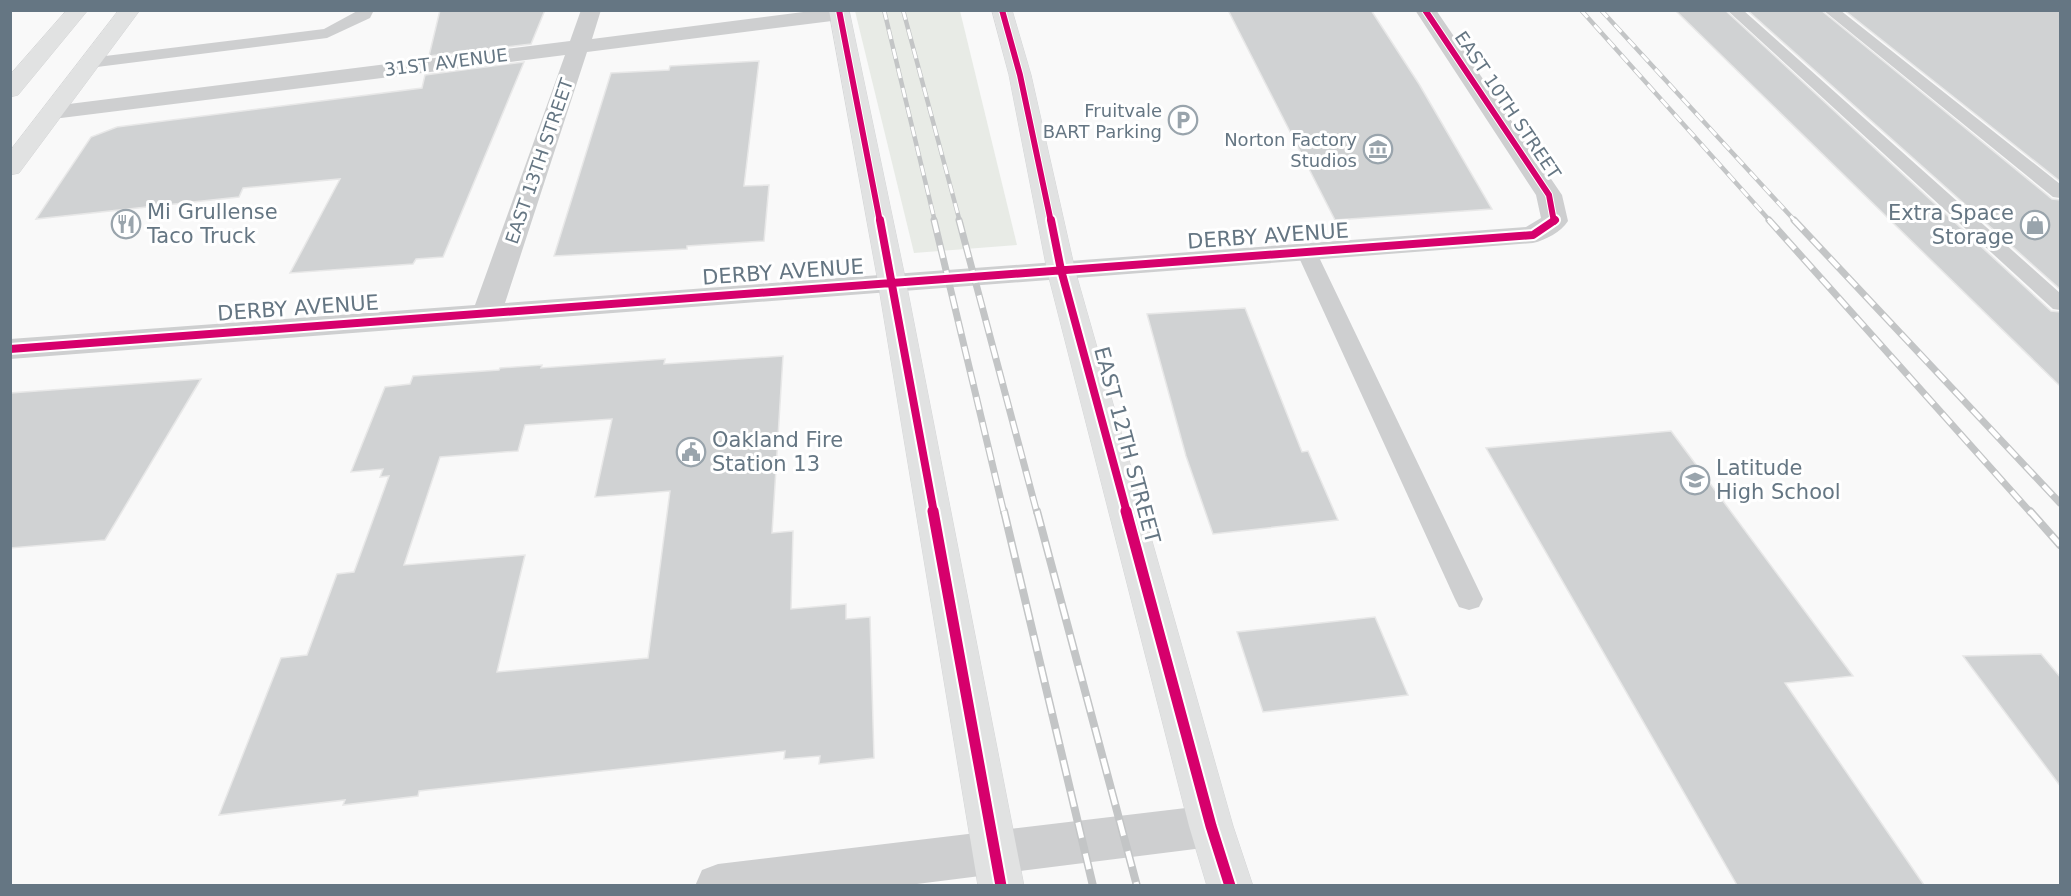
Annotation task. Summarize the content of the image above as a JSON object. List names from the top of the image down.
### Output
{
  "streets": {
    "main road": ["EAST 12TH STREET"],
    "street": [
      "31ST AVENUE",
      "EAST 10TH STREET",
      "EAST 13TH STREET",
      "DERBY AVENUE"
    ]
  },
  "crossings": [
    ["31ST AVENUE", "EAST 13TH STREET"],
    ["EAST 10TH STREET", "DERBY AVENUE"],
    ["EAST 13TH STREET", "DERBY AVENUE"],
    ["DERBY AVENUE", "EAST 12TH STREET"]
  ],
  "places": {
    "parking": ["Fruitvale BART Parking"],
    "museum": ["Norton Factory Studios"],
    "restaurant": ["Mi Grullense Taco Truck"],
    "shop": ["Extra Space Storage"],
    "public building": ["Oakland Fire Station 13"],
    "school or university": ["Latitude High School"]
  }
}
